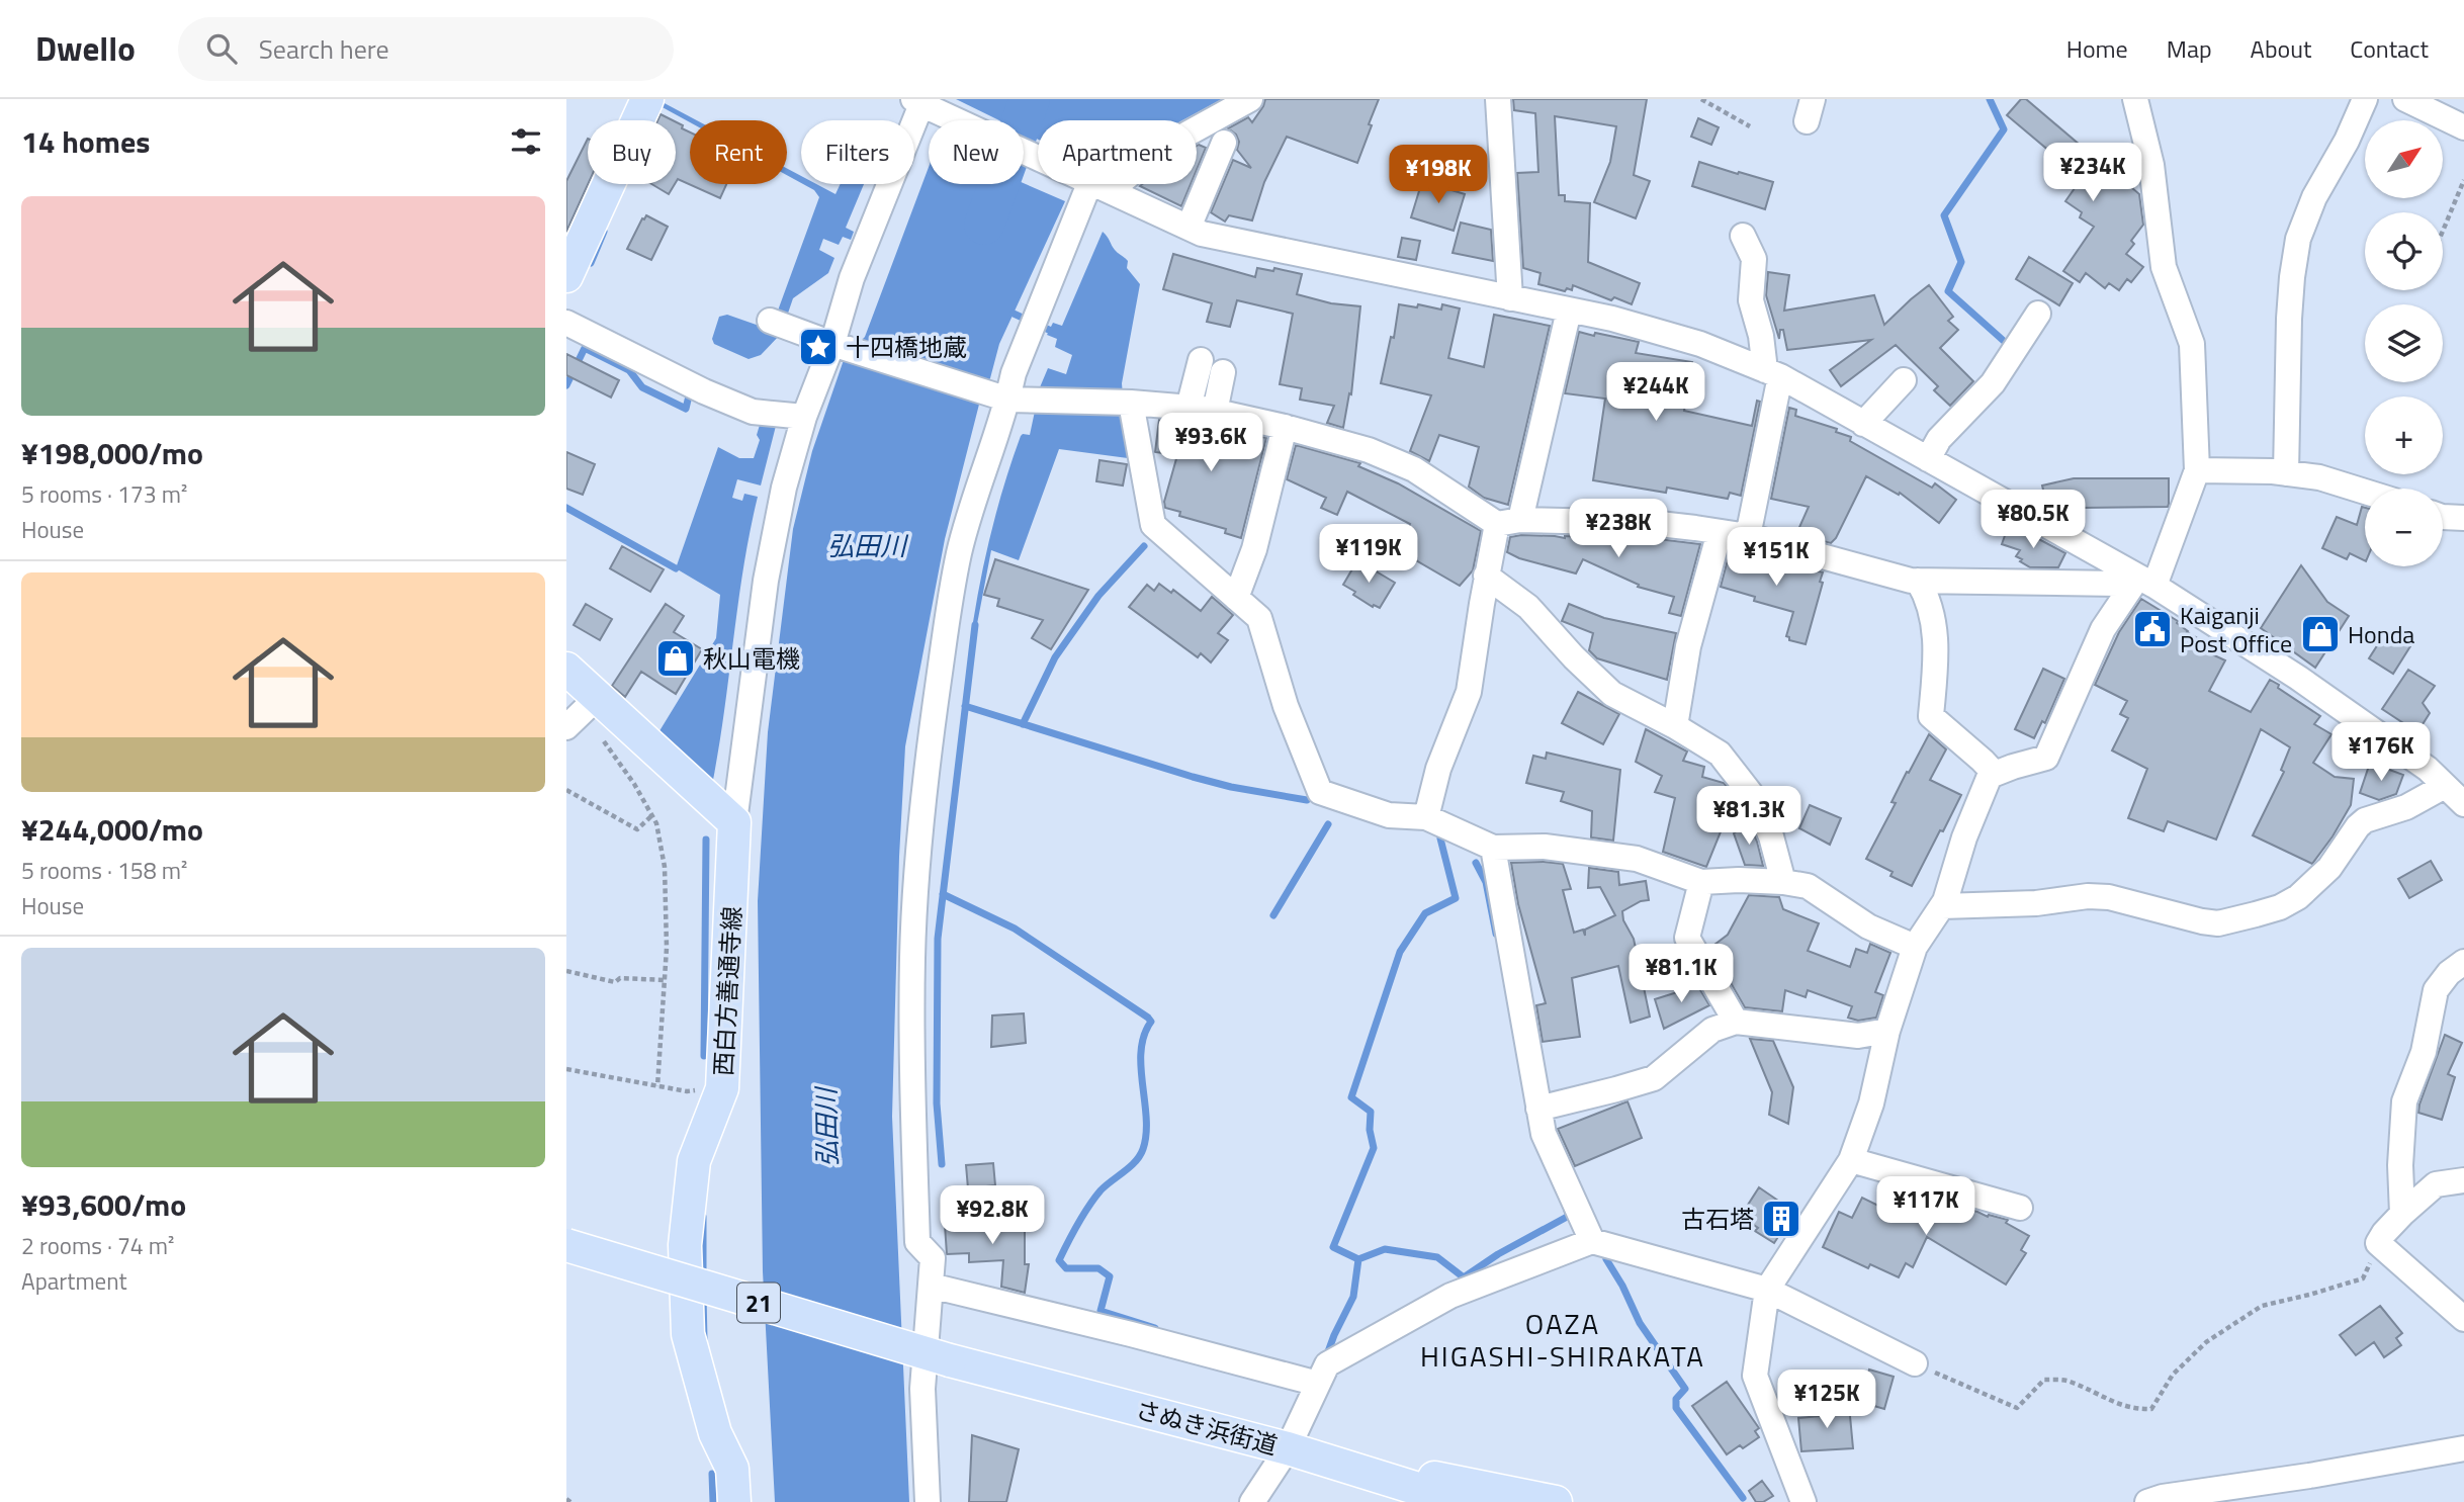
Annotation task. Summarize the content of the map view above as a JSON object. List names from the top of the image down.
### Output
{
  "streets": {
    "main road": ["西白方善通寺線", "21", "さぬき浜街道"]
  },
  "crossings": [
    ["21", "さぬき浜街道"]
  ],
  "districts": ["OAZA HIGASHI-SHIRAKATA"],
  "water": ["弘田川"],
  "places": {
    "place": ["十四橋地蔵"],
    "public building": ["Kaiganji Post Office"],
    "shop": ["Honda", "秋山電機"],
    "building": ["古石塔"]
  },
  "north": "top right",
  "page": {
    "header": "Dwello",
    "search": "Search here",
    "nav": [
      "Home",
      "Map",
      "About",
      "Contact"
    ],
    "heading": "14 homes",
    "map_buttons": ["+", "−"],
    "chip": [
      "Buy",
      "Rent",
      "Filters",
      "New",
      "Apartment"
    ],
    "price": [
      "¥234K",
      "¥198K",
      "¥244K",
      "¥93.6K",
      "¥80.5K",
      "¥238K",
      "¥119K",
      "¥151K",
      "¥176K",
      "¥81.3K",
      "¥81.1K",
      "¥117K",
      "¥92.8K",
      "¥125K"
    ],
    "list": [
      {
        "name": "¥198,000/mo",
        "note": "5 rooms · 173 m² · House"
      },
      {
        "name": "¥244,000/mo",
        "note": "5 rooms · 158 m² · House"
      },
      {
        "name": "¥93,600/mo",
        "note": "2 rooms · 74 m² · Apartment"
      }
    ]
  }
}
